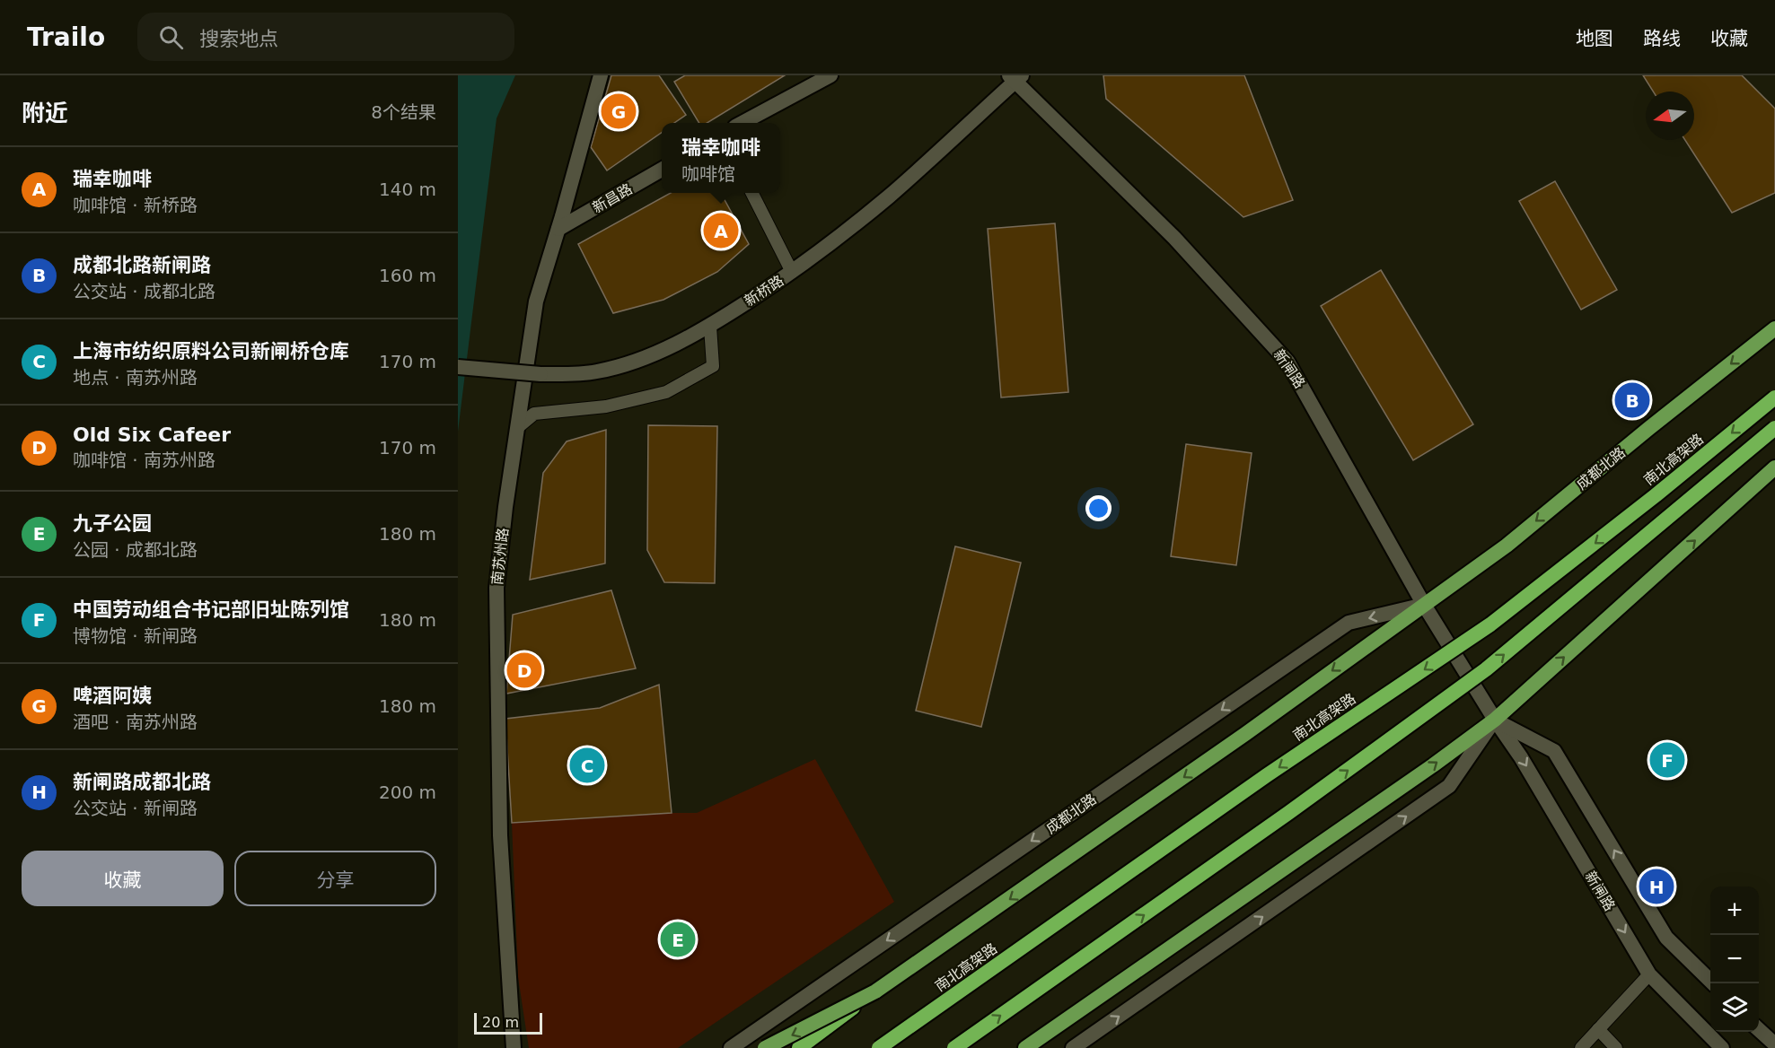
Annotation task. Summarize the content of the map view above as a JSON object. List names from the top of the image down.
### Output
{
  "streets": {
    "highway": ["南北高架路"],
    "main road": ["成都北路"],
    "street": [
      "新昌路",
      "新桥路",
      "新闸路",
      "南苏州路"
    ]
  },
  "crossings": [
    ["新昌路", "南苏州路"],
    ["新桥路", "新闸路"],
    ["新闸路", "成都北路"]
  ],
  "scale_bar": "20 m",
  "north": "left",
  "page": {
    "header": "Trailo",
    "search": "搜索地点",
    "nav": ["地图", "路线", "收藏"],
    "heading": ["附近", "8个结果"],
    "pins": [
      "G",
      "A",
      "B",
      "D",
      "F",
      "C",
      "H",
      "E"
    ],
    "popup": ["瑞幸咖啡", "咖啡馆"],
    "list": [
      {
        "mark": "A",
        "name": "瑞幸咖啡",
        "note": "咖啡馆 · 新桥路",
        "value": "140 m"
      },
      {
        "mark": "B",
        "name": "成都北路新闸路",
        "note": "公交站 · 成都北路",
        "value": "160 m"
      },
      {
        "mark": "C",
        "name": "上海市纺织原料公司新闸桥仓库",
        "note": "地点 · 南苏州路",
        "value": "170 m"
      },
      {
        "mark": "D",
        "name": "Old Six Cafeer",
        "note": "咖啡馆 · 南苏州路",
        "value": "170 m"
      },
      {
        "mark": "E",
        "name": "九子公园",
        "note": "公园 · 成都北路",
        "value": "180 m"
      },
      {
        "mark": "F",
        "name": "中国劳动组合书记部旧址陈列馆",
        "note": "博物馆 · 新闸路",
        "value": "180 m"
      },
      {
        "mark": "G",
        "name": "啤酒阿姨",
        "note": "酒吧 · 南苏州路",
        "value": "180 m"
      },
      {
        "mark": "H",
        "name": "新闸路成都北路",
        "note": "公交站 · 新闸路",
        "value": "200 m"
      }
    ],
    "buttons": ["收藏", "分享"],
    "map_buttons": ["+", "−"],
    "scale": "20 m"
  }
}
